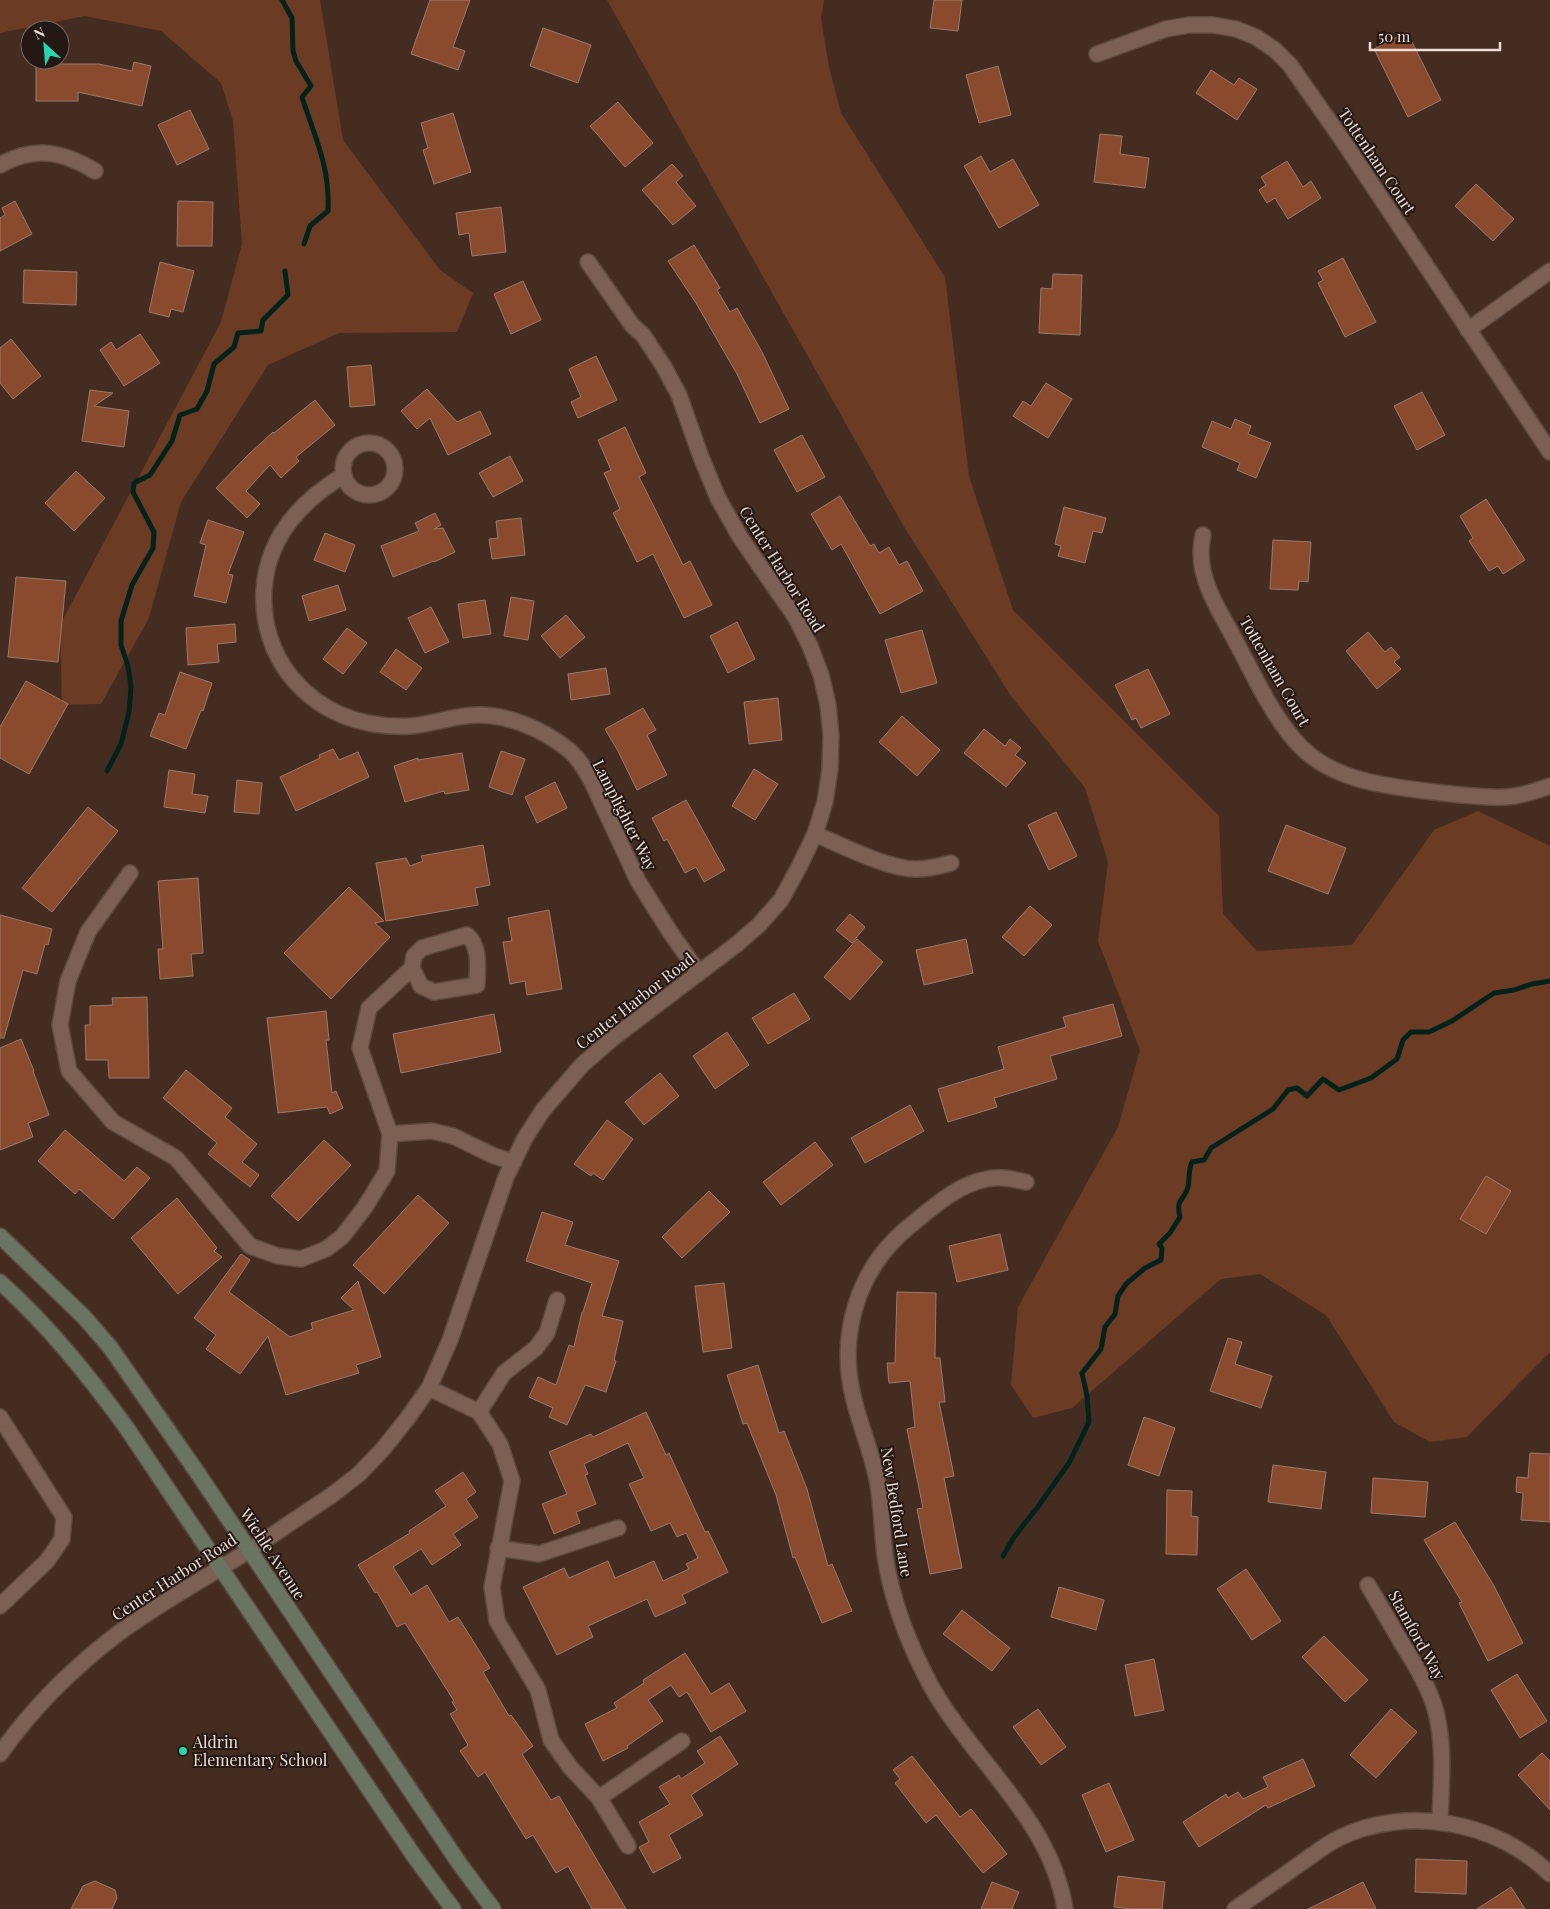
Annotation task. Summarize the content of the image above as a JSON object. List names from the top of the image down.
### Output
{
  "streets": {
    "main road": ["Wiehle Avenue"],
    "street": [
      "Tottenham Court",
      "Center Harbor Road",
      "Lamplighter Way",
      "New Bedford Lane",
      "Stamford Way"
    ]
  },
  "crossings": [
    ["Center Harbor Road", "Lamplighter Way"],
    ["Center Harbor Road", "Wiehle Avenue"]
  ],
  "places": ["Aldrin Elementary School"],
  "scale_bar": "50 m",
  "north": "top left"
}
